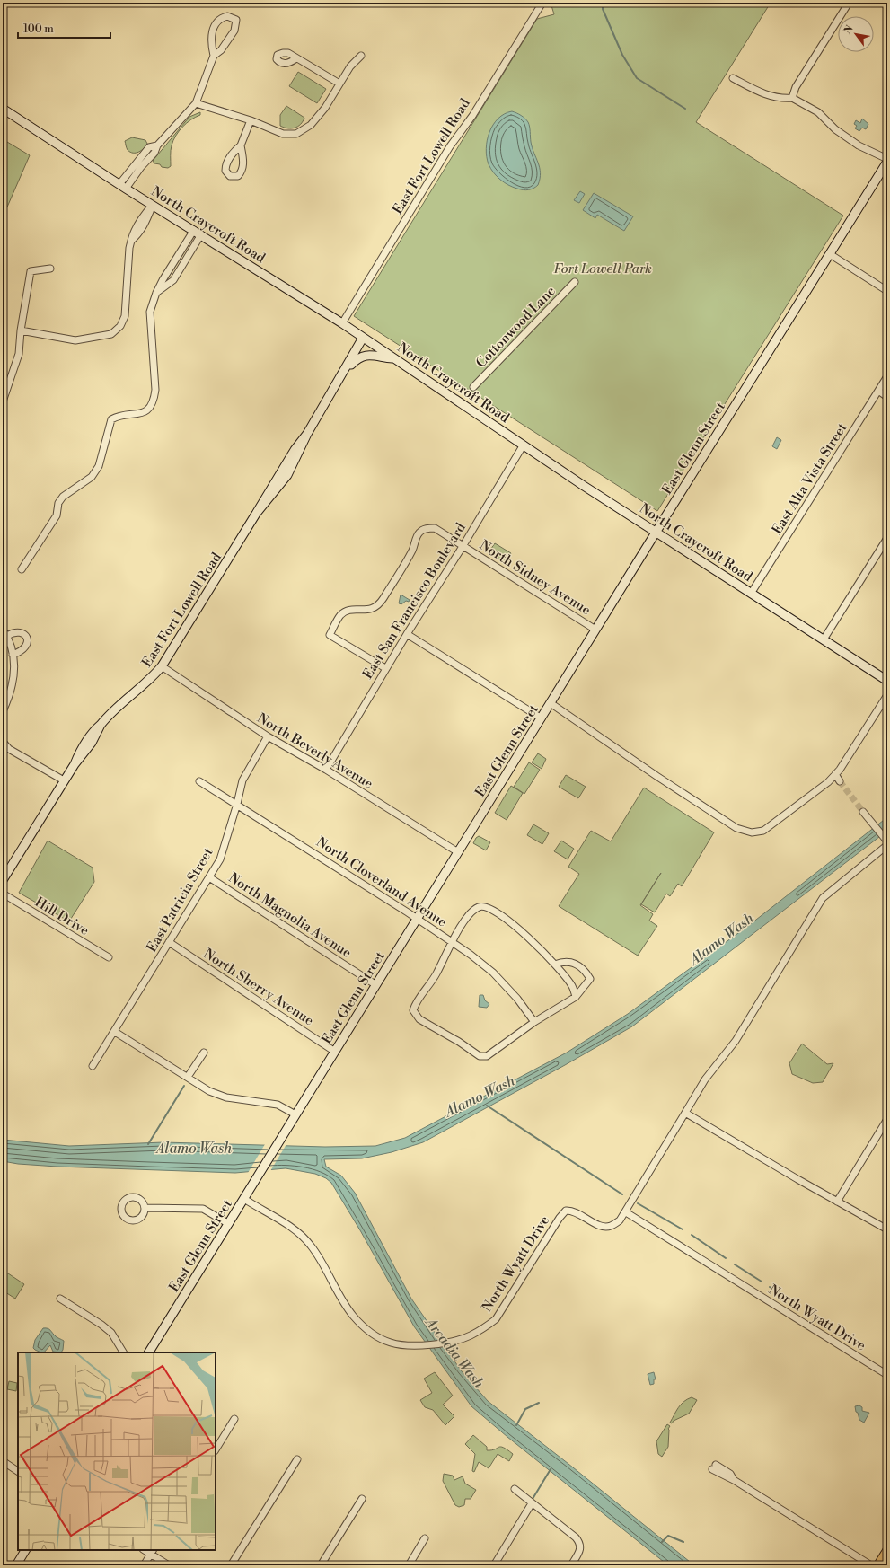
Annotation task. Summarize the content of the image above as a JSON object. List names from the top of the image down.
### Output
{
  "streets": {
    "street": [
      "East Fort Lowell Road",
      "North Craycroft Road",
      "Cottonwood Lane",
      "East Glenn Street",
      "East Alta Vista Street",
      "North Sidney Avenue",
      "East San Francisco Boulevard",
      "North Beverly Avenue",
      "North Cloverland Avenue",
      "East Patricia Street",
      "North Magnolia Avenue",
      "Hill Drive",
      "North Sherry Avenue",
      "North Wyatt Drive"
    ]
  },
  "crossings": [
    ["East Fort Lowell Road", "North Craycroft Road"],
    ["East Fort Lowell Road", "North Beverly Avenue"],
    ["North Craycroft Road", "East Glenn Street"],
    ["North Craycroft Road", "East Alta Vista Street"],
    ["North Craycroft Road", "East San Francisco Boulevard"],
    ["East Glenn Street", "North Sidney Avenue"],
    ["East Glenn Street", "North Beverly Avenue"],
    ["East Glenn Street", "North Cloverland Avenue"],
    ["East Glenn Street", "North Magnolia Avenue"],
    ["East Glenn Street", "North Sherry Avenue"],
    ["East Glenn Street", "North Wyatt Drive"],
    ["North Sidney Avenue", "East San Francisco Boulevard"],
    ["East San Francisco Boulevard", "North Beverly Avenue"],
    ["North Beverly Avenue", "East Patricia Street"],
    ["North Cloverland Avenue", "East Patricia Street"],
    ["East Patricia Street", "North Magnolia Avenue"],
    ["East Patricia Street", "North Sherry Avenue"]
  ],
  "water": ["Alamo Wash", "Arcadia Wash"],
  "parks": ["Fort Lowell Park"],
  "scale_bar": "100 m",
  "north": "top left"
}
